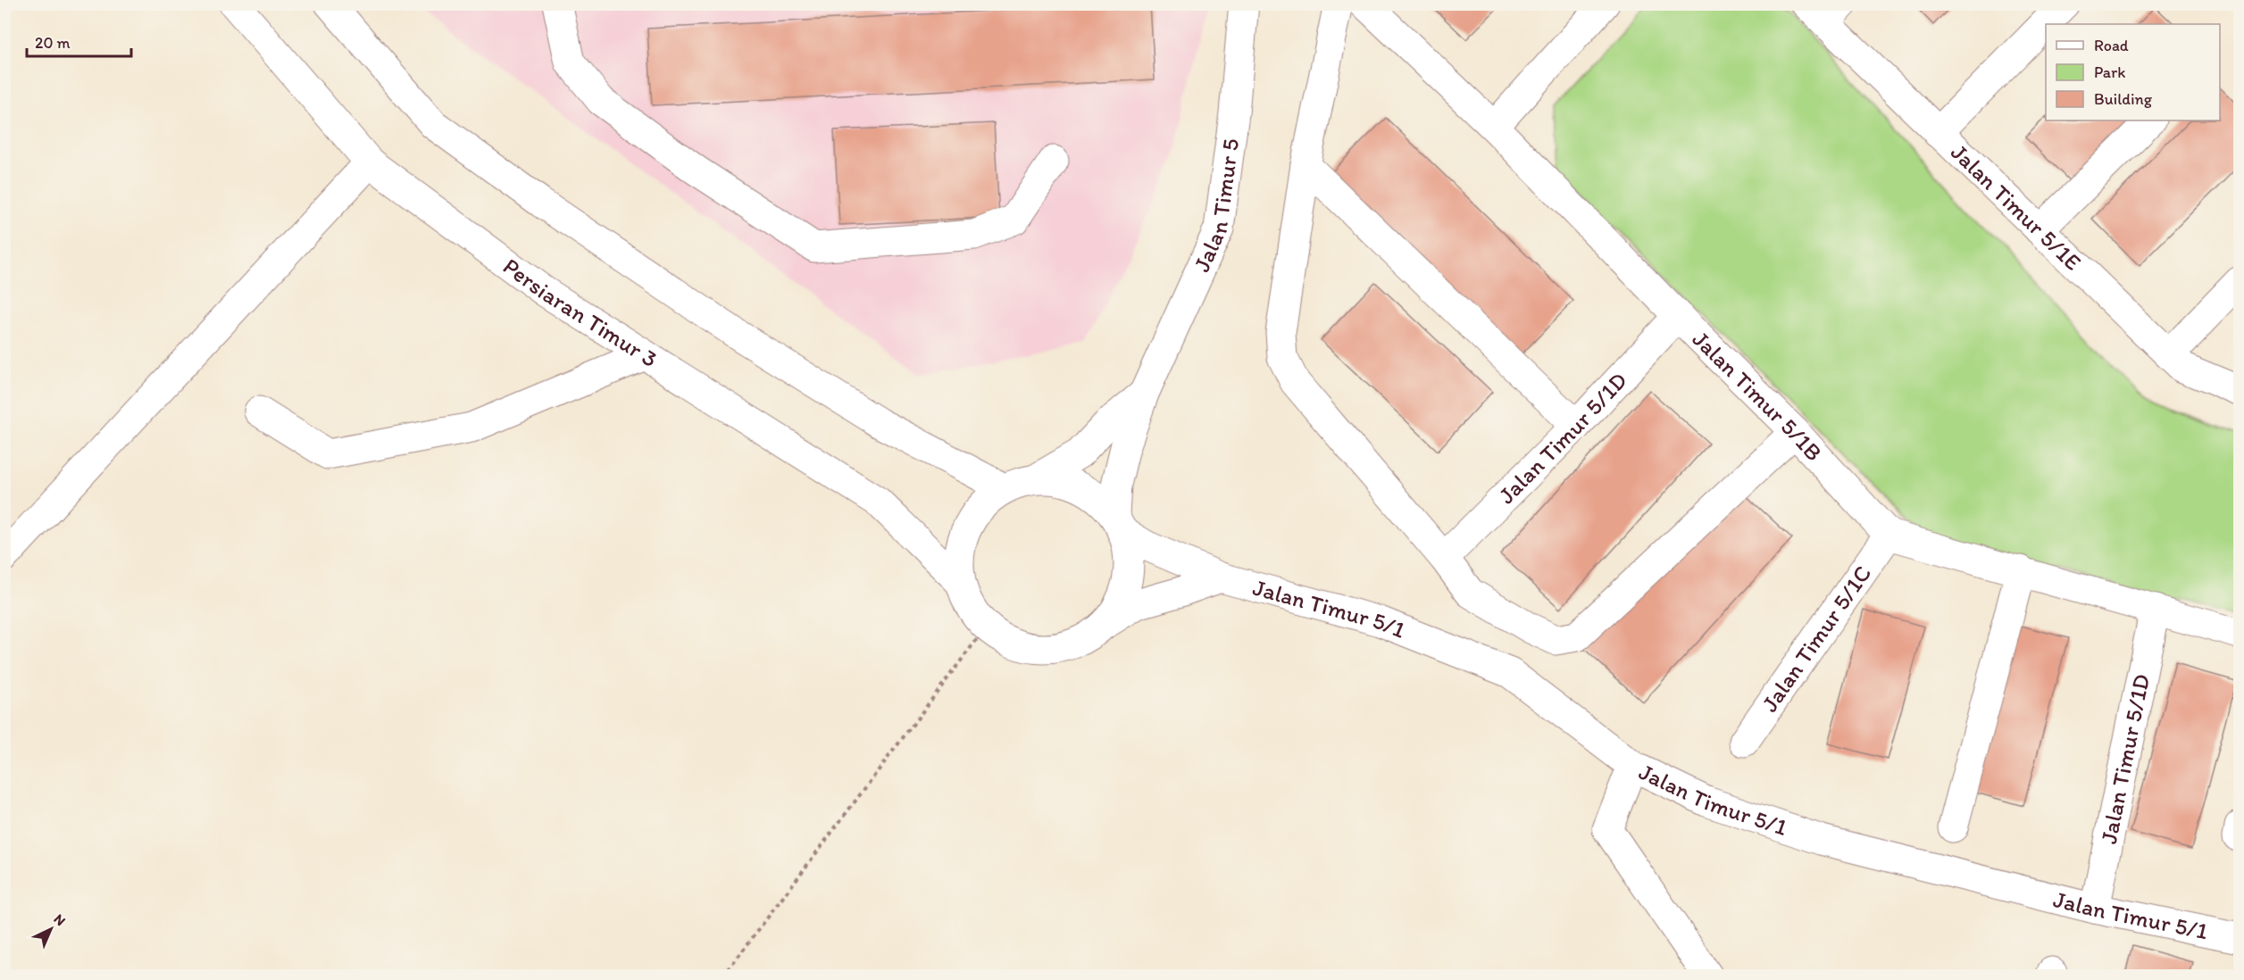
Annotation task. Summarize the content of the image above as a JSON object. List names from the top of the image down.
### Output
{
  "streets": {
    "street": [
      "Jalan Timur 5",
      "Jalan Timur 5/1E",
      "Persiaran Timur 3",
      "Jalan Timur 5/1B",
      "Jalan Timur 5/1D",
      "Jalan Timur 5/1",
      "Jalan Timur 5/1C"
    ]
  },
  "crossings": [
    ["Jalan Timur 5", "Persiaran Timur 3"],
    ["Jalan Timur 5", "Jalan Timur 5/1"],
    ["Persiaran Timur 3", "Jalan Timur 5/1"],
    ["Jalan Timur 5/1B", "Jalan Timur 5/1D"],
    ["Jalan Timur 5/1B", "Jalan Timur 5/1C"],
    ["Jalan Timur 5/1D", "Jalan Timur 5/1"]
  ],
  "legend": ["Road", "Park", "Building"],
  "scale_bar": "20 m",
  "north": "top right"
}
